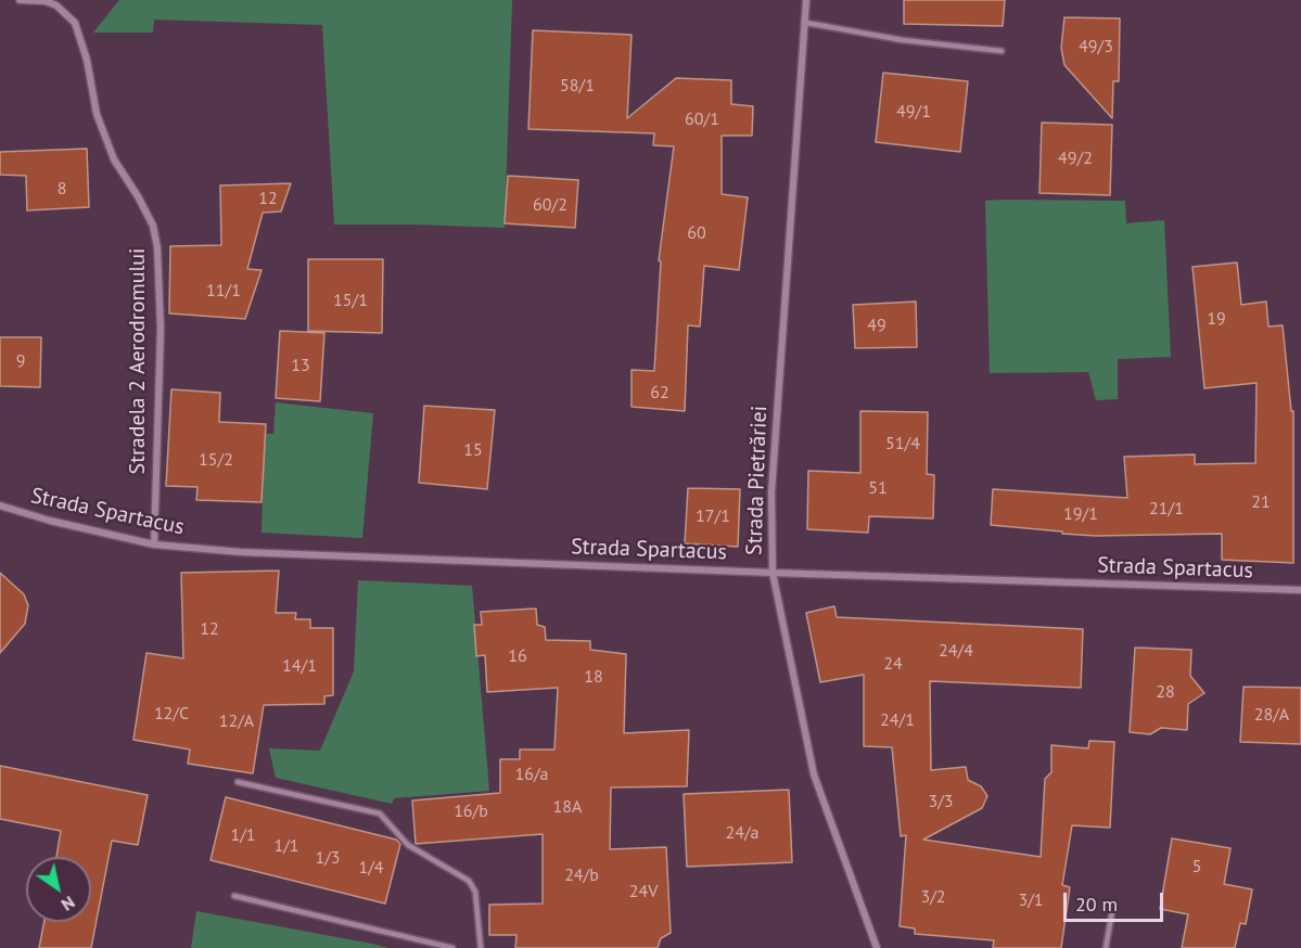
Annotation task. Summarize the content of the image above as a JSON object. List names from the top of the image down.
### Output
{
  "streets": {
    "street": ["Stradela 2 Aerodromului", "Strada Pietrăriei", "Strada Spartacus"]
  },
  "crossings": [
    ["Stradela 2 Aerodromului", "Strada Spartacus"],
    ["Strada Pietrăriei", "Strada Spartacus"]
  ],
  "house_numbers": [
    "49/3",
    "58/1",
    "49/1",
    "60/1",
    "49/2",
    "8",
    "12",
    "60/2",
    "60",
    "11/1",
    "15/1",
    "19",
    "49",
    "9",
    "13",
    "62",
    "51/4",
    "15",
    "15/2",
    "51",
    "21",
    "21/1",
    "19/1",
    "17/1",
    "12",
    "24/4",
    "16",
    "24",
    "14/1",
    "18",
    "28",
    "12/C",
    "28/A",
    "24/1",
    "12/A",
    "16/a",
    "3/3",
    "18A",
    "16/b",
    "24/a",
    "1/1",
    "1/1",
    "1/3",
    "5",
    "1/4",
    "24/b",
    "24V",
    "3/2",
    "3/1"
  ],
  "scale_bar": "20 m",
  "north": "bottom right"
}
